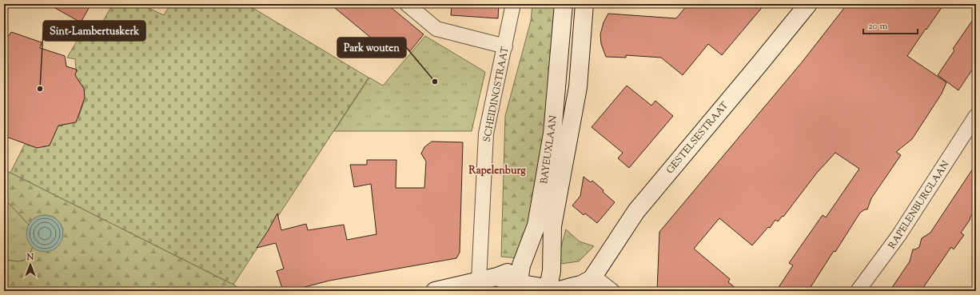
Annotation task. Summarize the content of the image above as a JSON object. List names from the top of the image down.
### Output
{
  "streets": {
    "main road": ["GESTELSESTRAAT", "BAYEUXLAAN"],
    "street": ["SCHEIDINGSTRAAT", "RAPELENBURGLAAN"]
  },
  "districts": ["Rapelenburg"],
  "places": ["Park wouten", "Sint-Lambertuskerk"],
  "scale_bar": "20 m",
  "north": "top"
}
